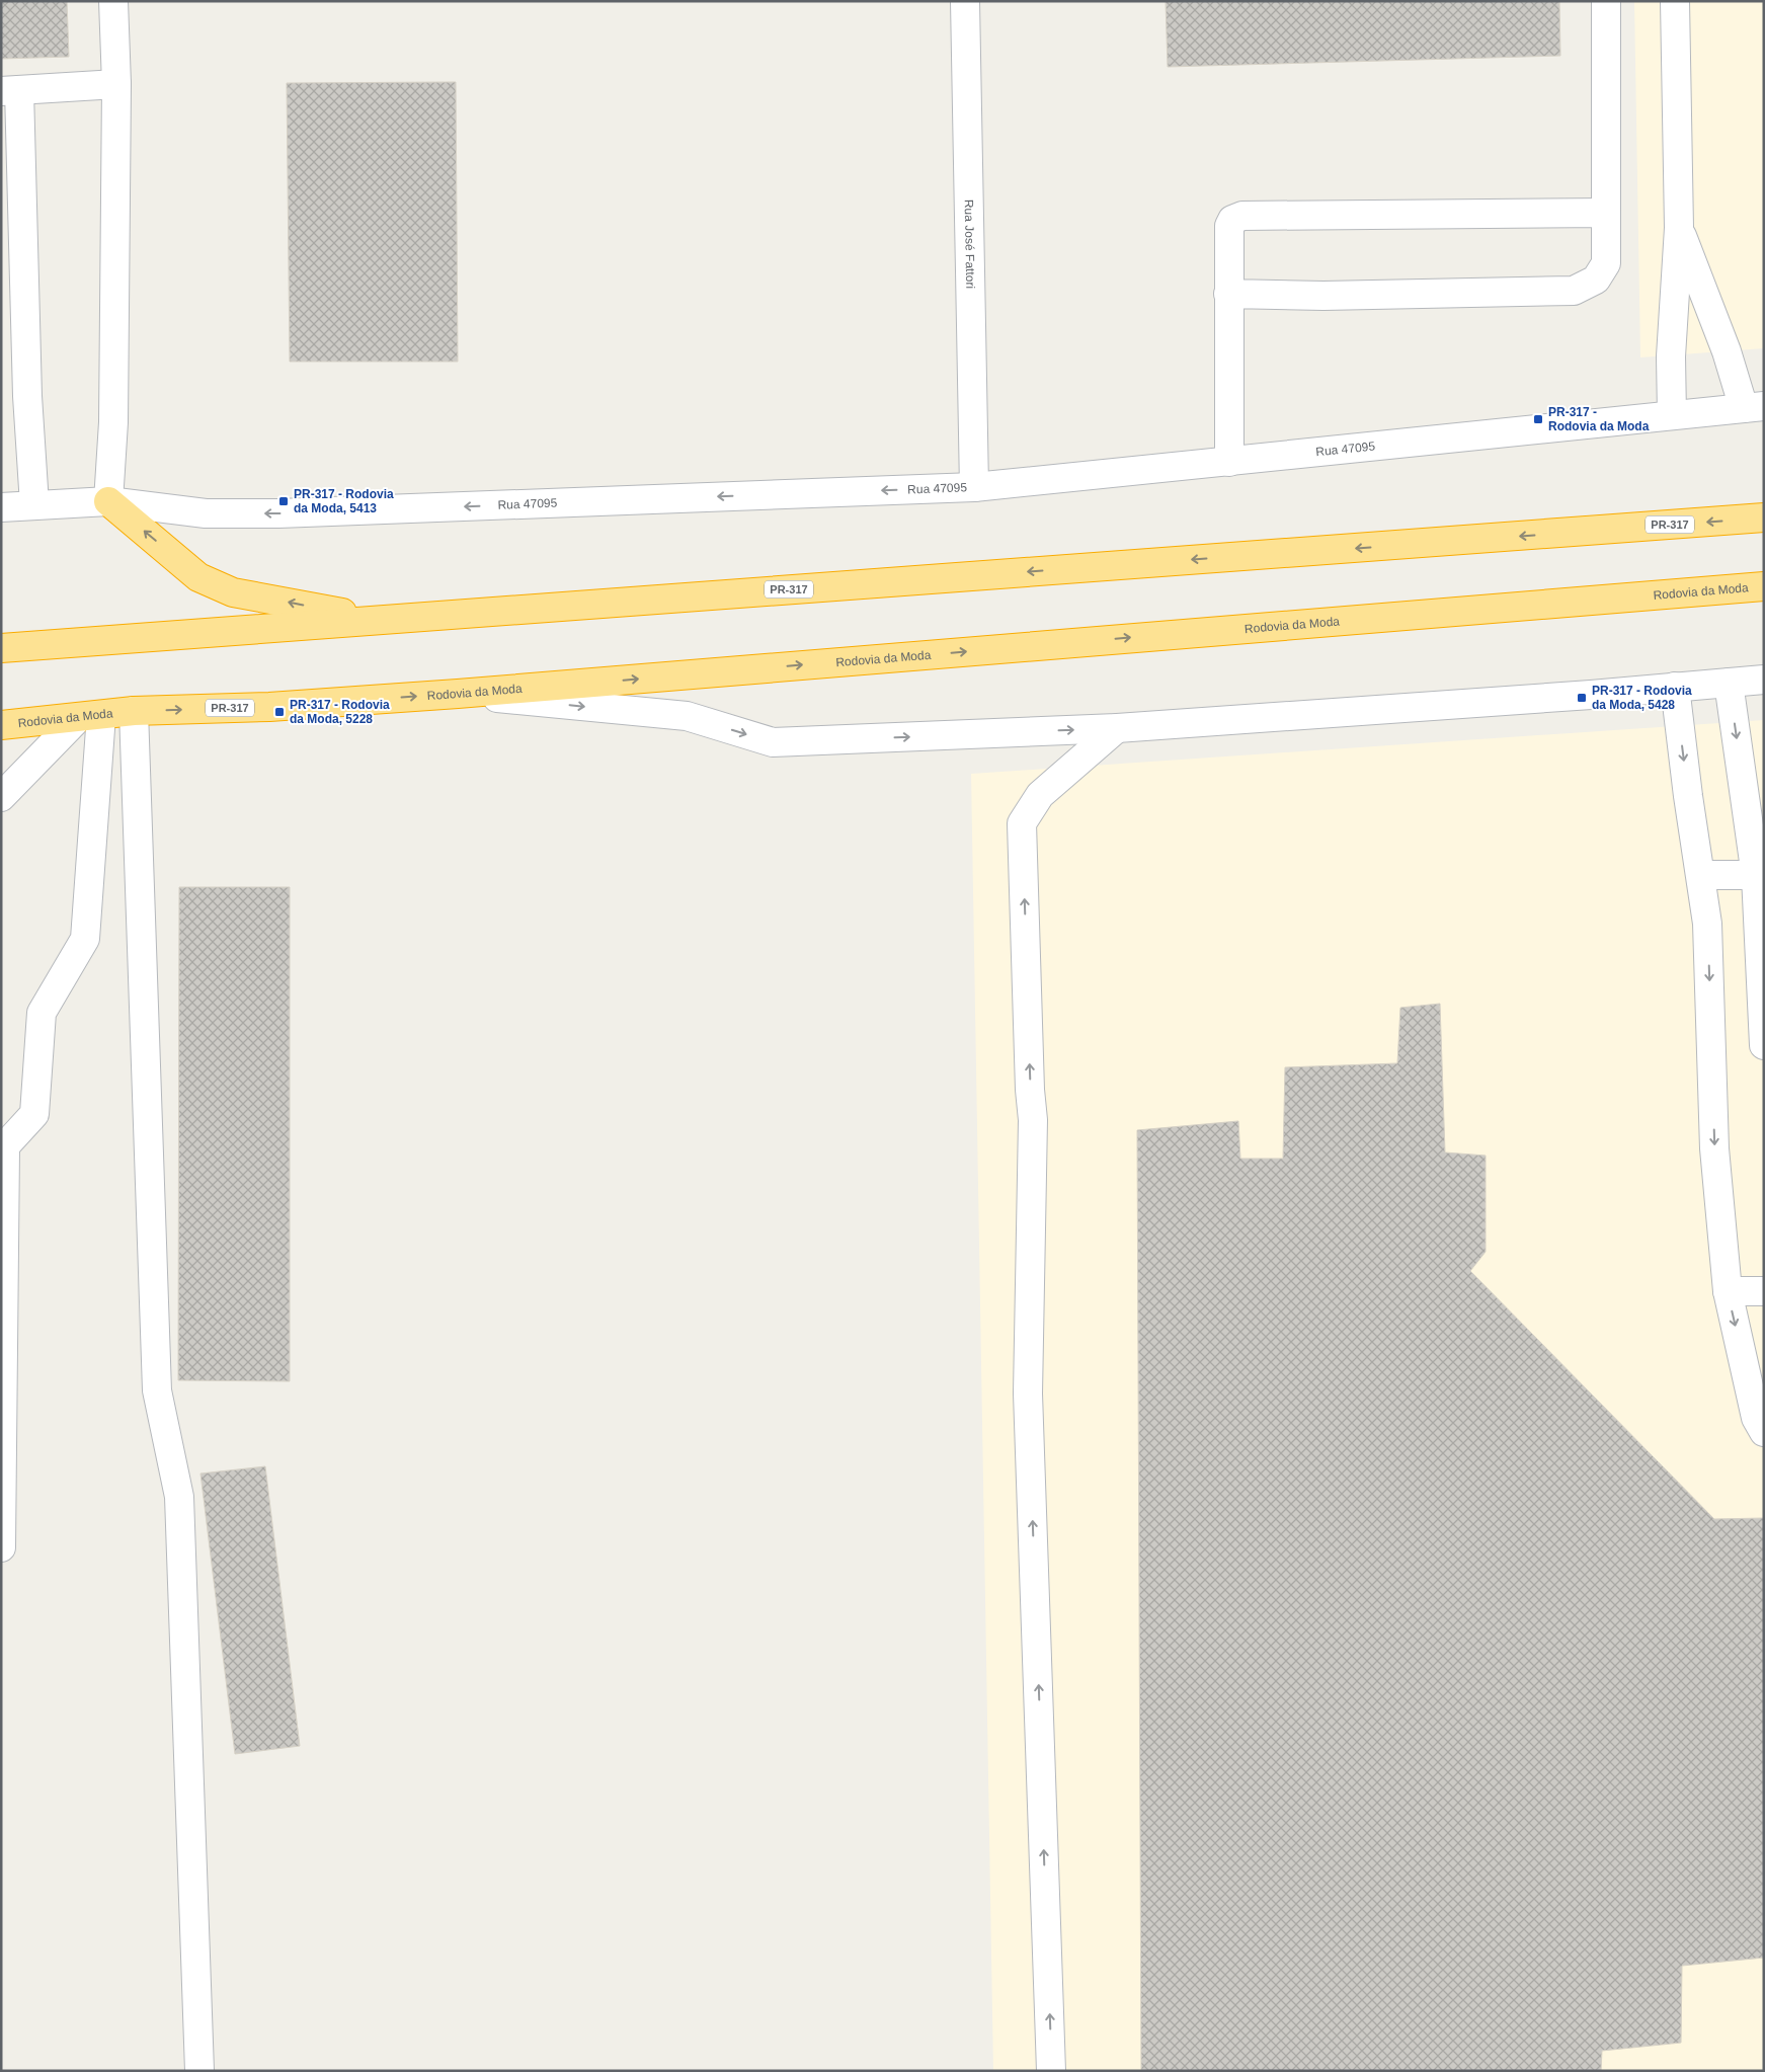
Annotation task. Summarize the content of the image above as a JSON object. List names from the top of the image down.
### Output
{
  "streets": {
    "highway": ["PR-317", "Rodovia da Moda"],
    "street": ["Rua José Fattori", "Rua 47095"]
  },
  "crossings": [
    ["Rua José Fattori", "Rua 47095"]
  ],
  "places": {
    "transit": [
      "PR-317 - Rodovia da Moda",
      "PR-317 - Rodovia da Moda, 5413",
      "PR-317 - Rodovia da Moda, 5428",
      "PR-317 - Rodovia da Moda, 5228"
    ]
  }
}
